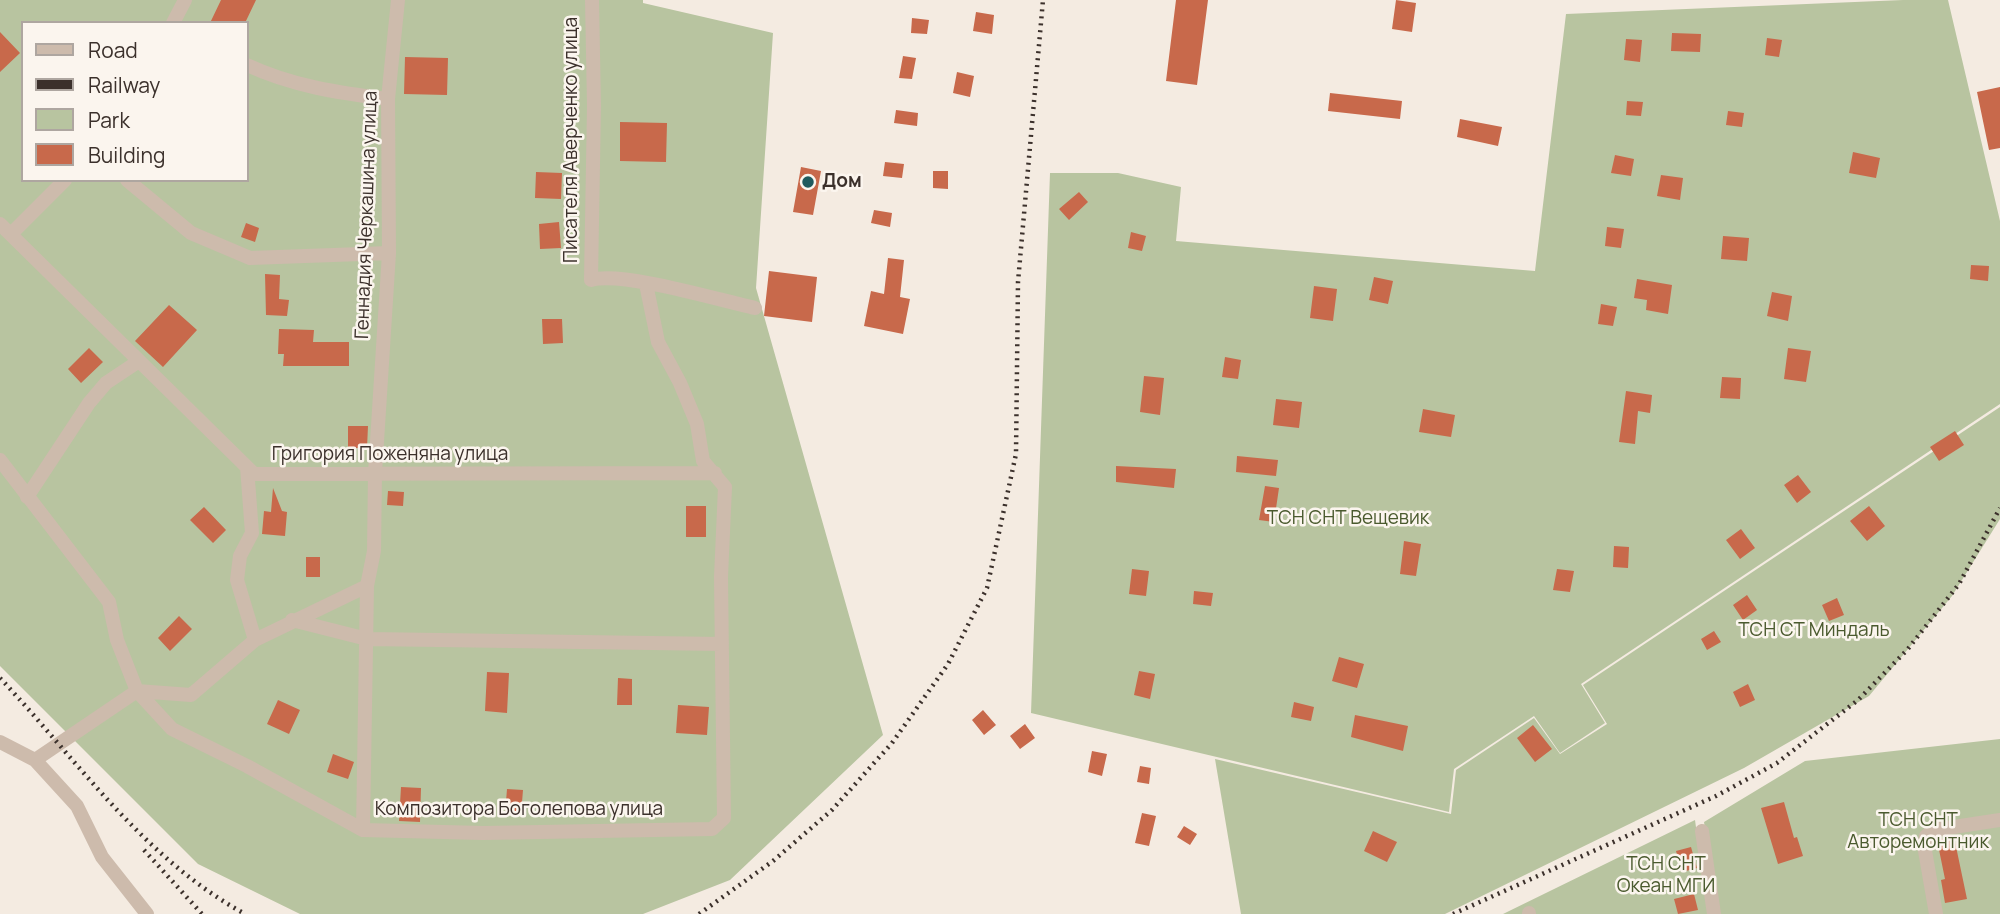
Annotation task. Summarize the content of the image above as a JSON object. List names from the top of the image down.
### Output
{
  "streets": {
    "street": [
      "Писателя Аверченко улица",
      "Геннадия Черкашина улица",
      "Григория Поженяна улица",
      "Композитора Боголепова улица"
    ]
  },
  "crossings": [
    ["Геннадия Черкашина улица", "Григория Поженяна улица"],
    ["Геннадия Черкашина улица", "Композитора Боголепова улица"]
  ],
  "parks": [
    "ТСН СНТ Вещевик",
    "ТСН СТ Миндаль",
    "ТСН СНТ Авторемонтник",
    "ТСН СНТ Океан МГИ"
  ],
  "places": ["Дом"],
  "legend": [
    "Road",
    "Railway",
    "Park",
    "Building"
  ]
}
